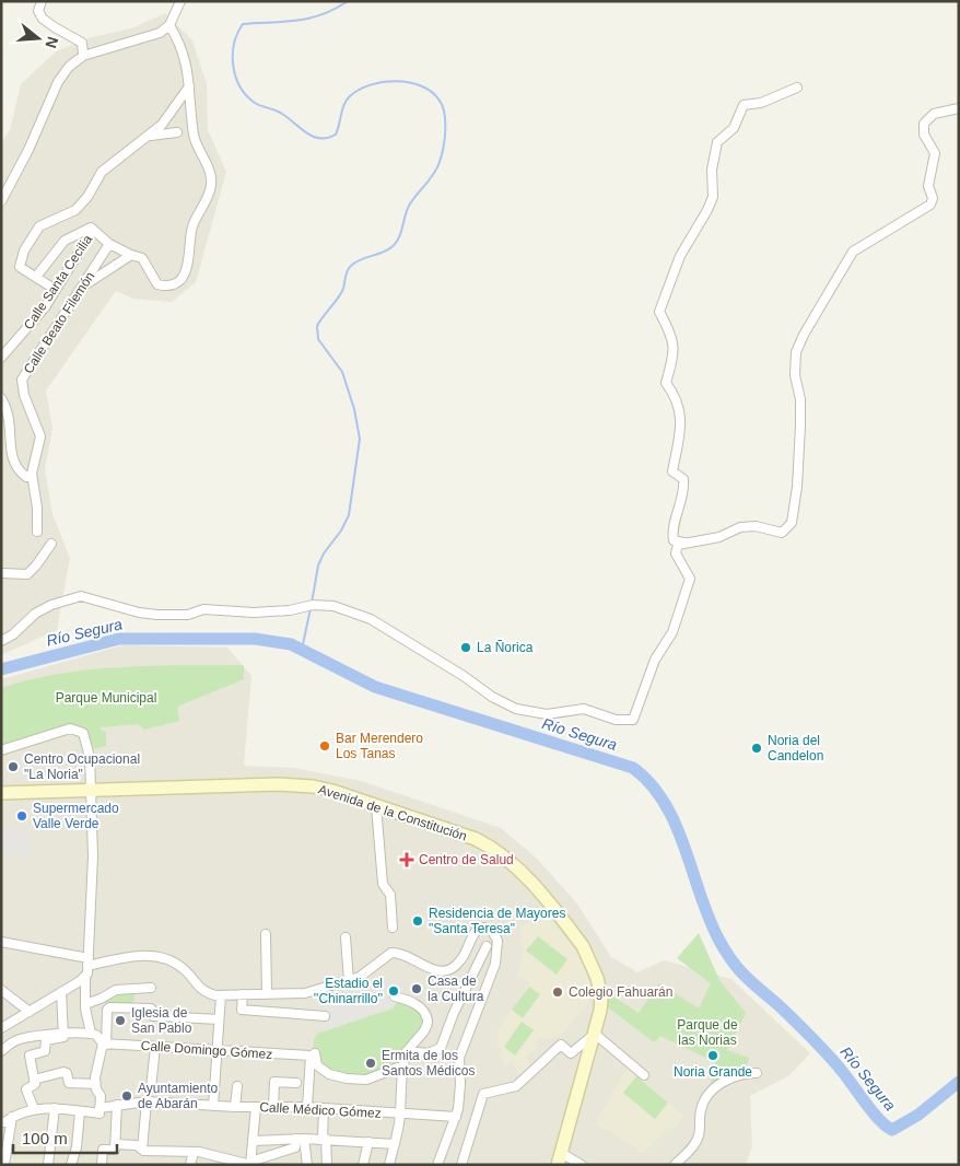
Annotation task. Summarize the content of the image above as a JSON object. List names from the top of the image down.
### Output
{
  "streets": {
    "street": [
      "Calle Santa Cecilia",
      "Calle Beato Filemón",
      "Avenida de la Constitución",
      "Calle Domingo Gómez",
      "Calle Médico Gómez"
    ]
  },
  "water": ["Río Segura"],
  "parks": ["Parque Municipal", "Parque de las Norias"],
  "places": {
    "other": [
      "La Ñorica",
      "Bar Merendero Los Tanas",
      "Noria del Candelon",
      "Centro Ocupacional \"La Noria\"",
      "Supermercado Valle Verde",
      "Residencia de Mayores \"Santa Teresa\"",
      "Casa de la Cultura",
      "Estadio el ''Chinarrillo''",
      "Colegio Fahuarán",
      "Iglesia de San Pablo",
      "Noria Grande",
      "Ermita de los Santos Médicos",
      "Ayuntamiento de Abarán"
    ],
    "health": ["Centro de Salud"]
  },
  "scale_bar": "100 m",
  "north": "right"
}
